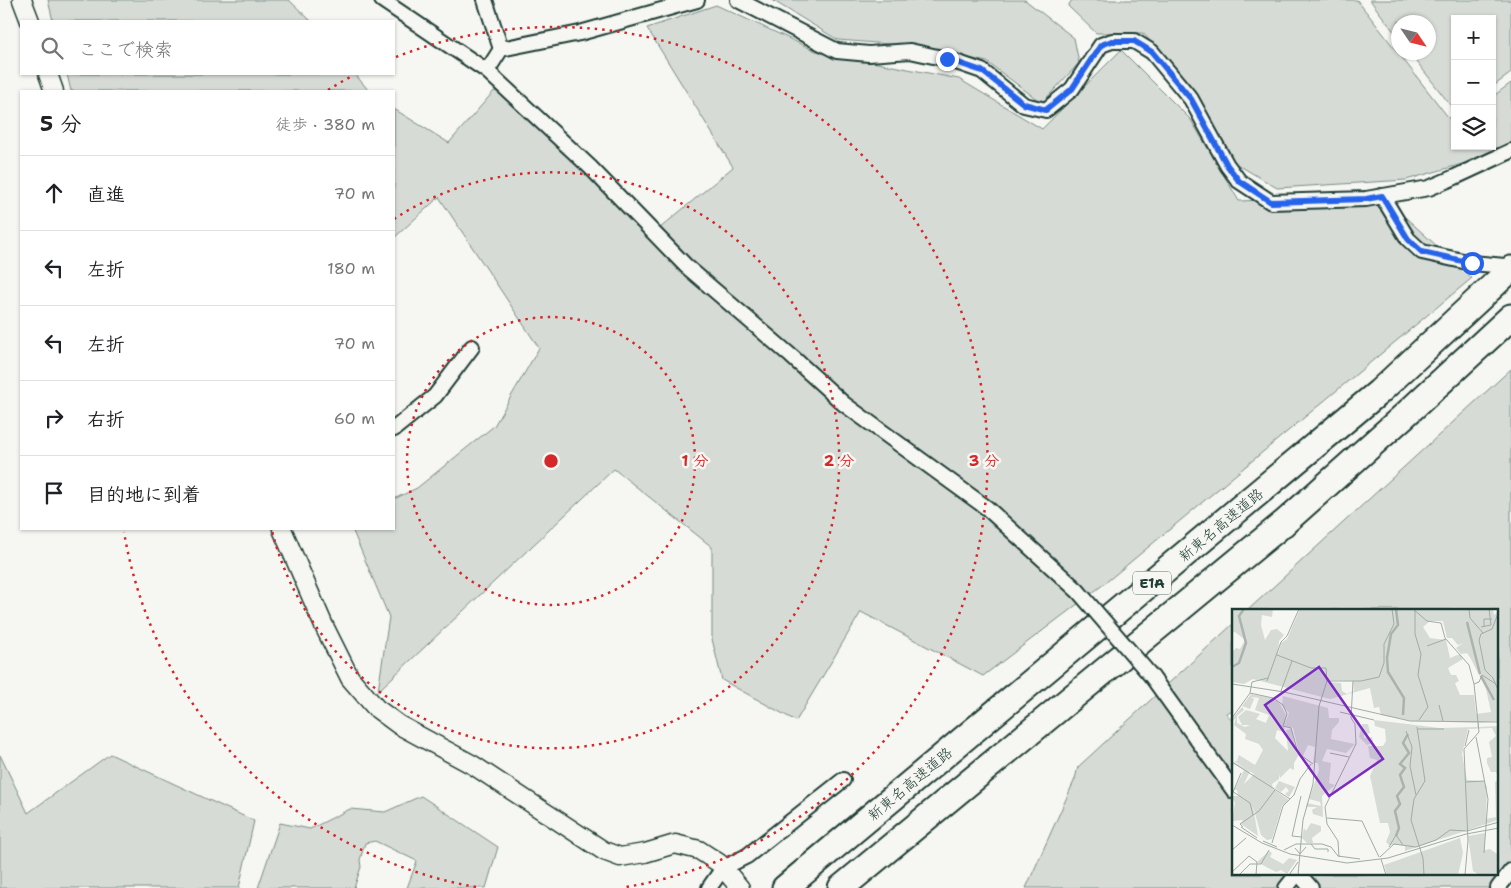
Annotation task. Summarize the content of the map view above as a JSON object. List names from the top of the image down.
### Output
{
  "streets": {
    "highway": ["新東名高速道路", "E1A"]
  },
  "north": "bottom right",
  "page": {
    "map_buttons": ["+", "−"],
    "search": "ここで検索",
    "heading": ["5 分", "徒歩 · 380 m"],
    "list": [
      ["直進", "70 m"],
      ["左折", "180 m"],
      ["左折", "70 m"],
      ["右折", "60 m"],
      "目的地に到着"
    ]
  },
  "rings": ["1 分", "2 分", "3 分"]
}
